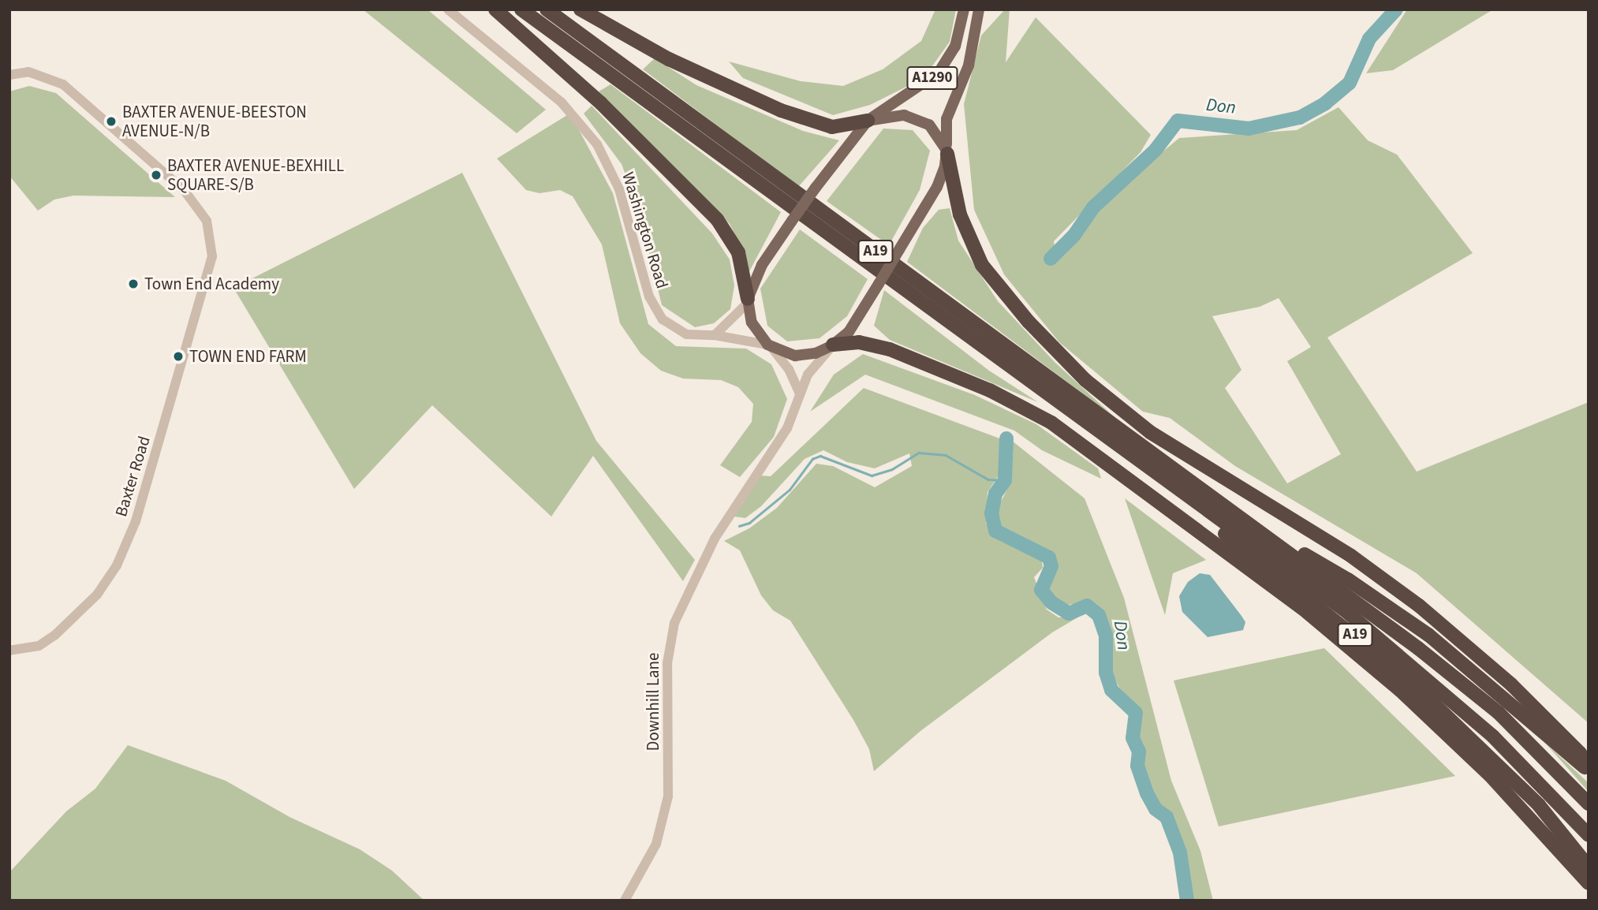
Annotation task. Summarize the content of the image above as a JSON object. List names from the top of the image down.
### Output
{
  "streets": {
    "highway": ["A19"],
    "main road": ["A1290"],
    "street": ["Washington Road", "Baxter Road", "Downhill Lane"]
  },
  "crossings": [
    ["A1290", "Washington Road"],
    ["A1290", "Downhill Lane"]
  ],
  "water": ["Don"],
  "places": [
    "BAXTER AVENUE-BEESTON AVENUE-N/B",
    "BAXTER AVENUE-BEXHILL SQUARE-S/B",
    "Town End Academy",
    "TOWN END FARM"
  ]
}
